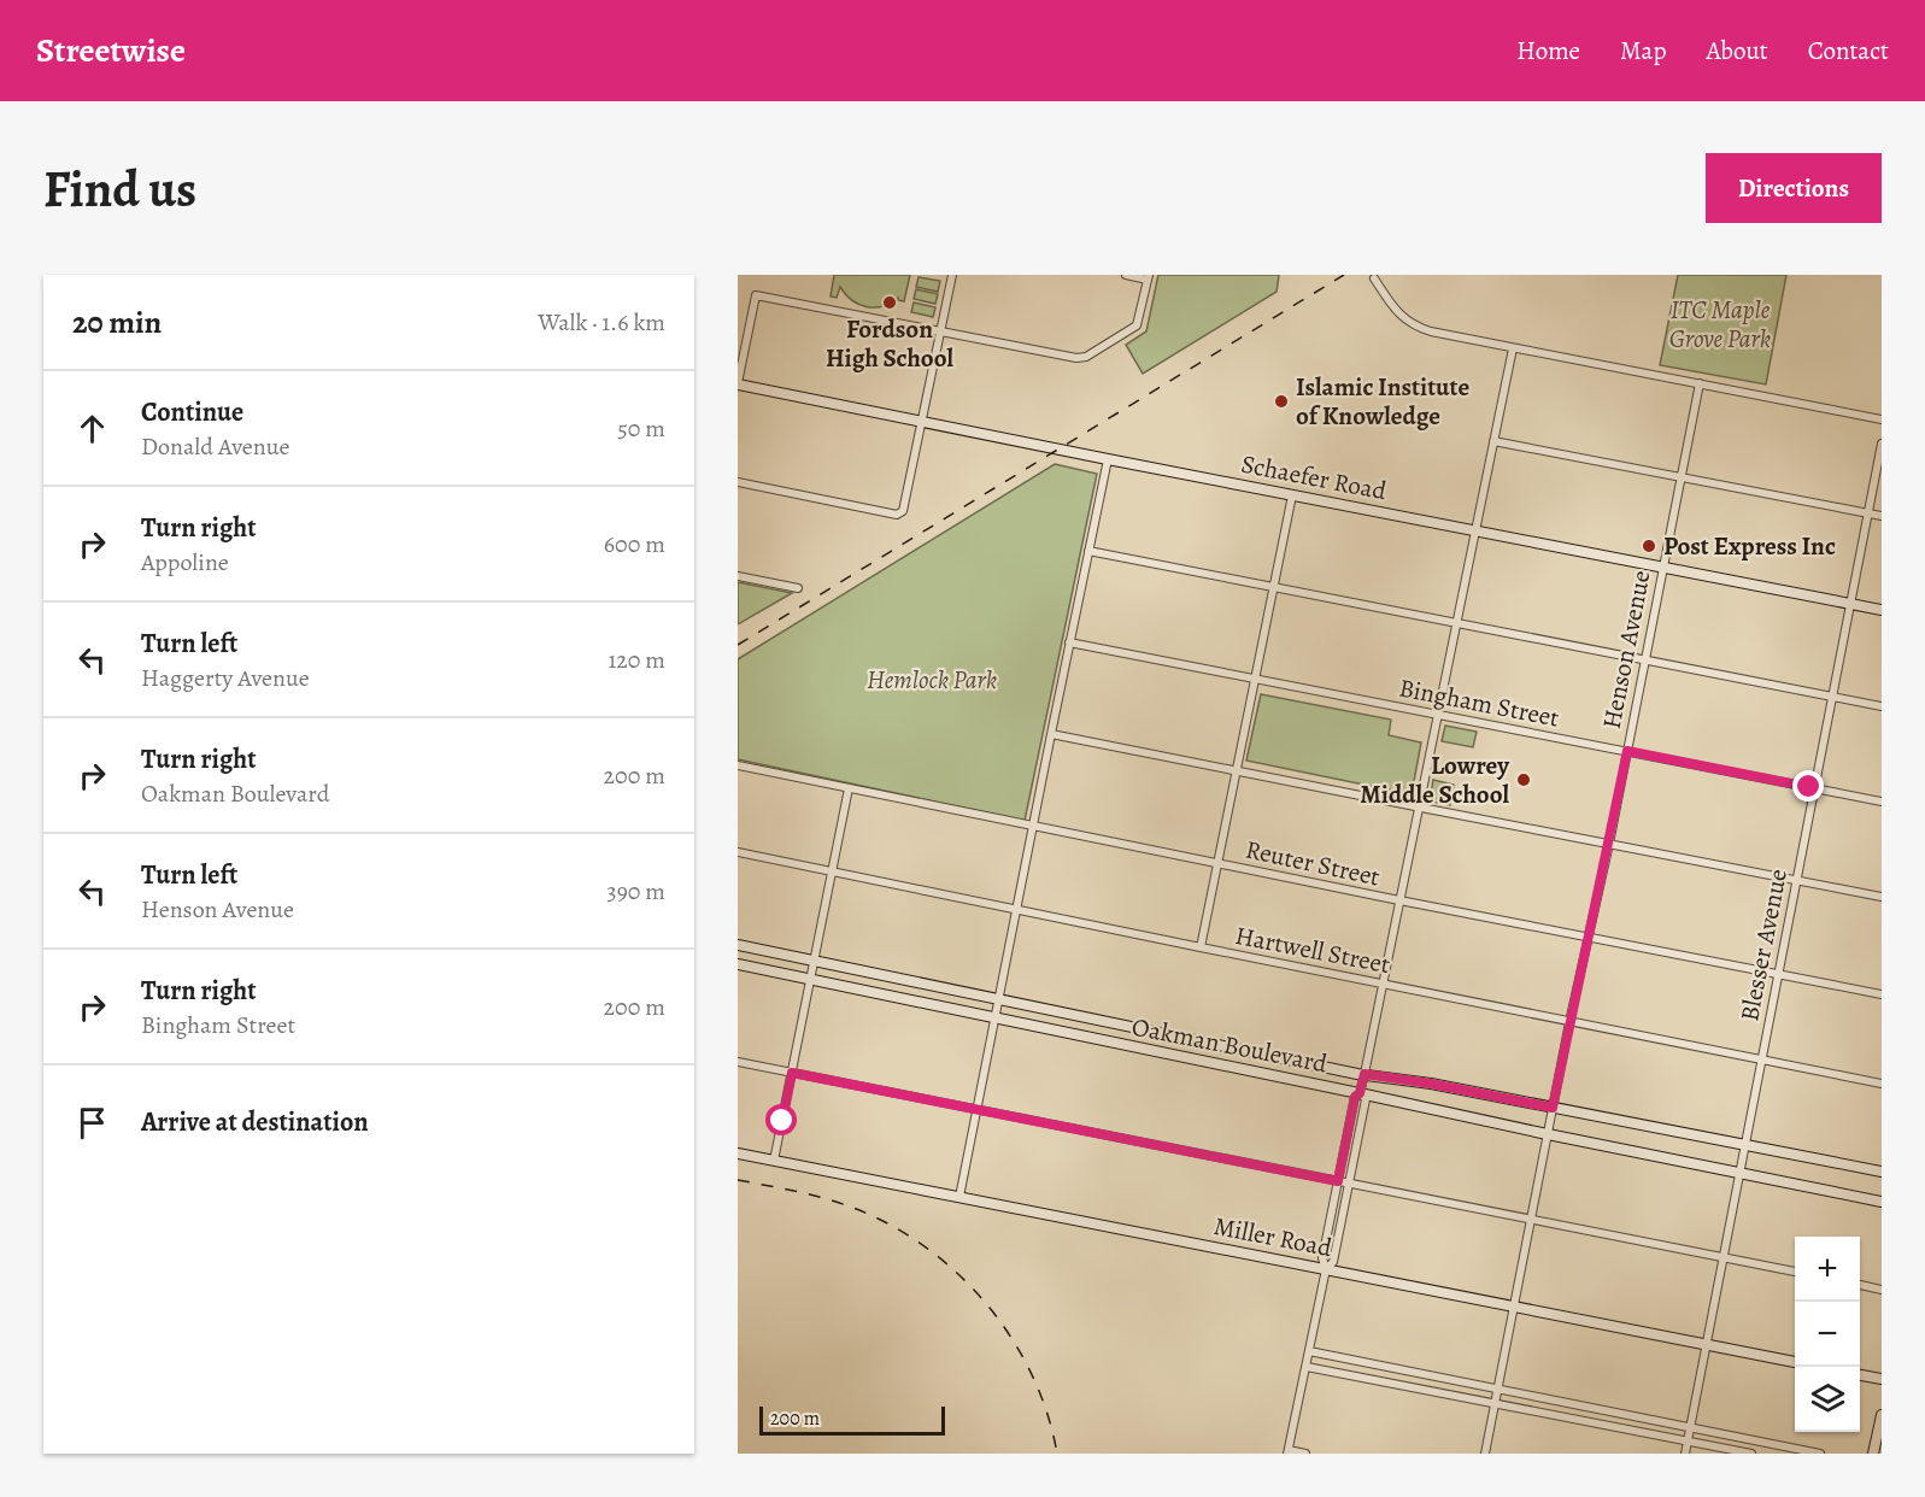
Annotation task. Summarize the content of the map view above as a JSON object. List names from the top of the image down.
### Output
{
  "streets": {
    "street": [
      "Schaefer Road",
      "Henson Avenue",
      "Bingham Street",
      "Reuter Street",
      "Blesser Avenue",
      "Hartwell Street",
      "Oakman Boulevard",
      "Miller Road"
    ]
  },
  "crossings": [
    ["Schaefer Road", "Henson Avenue"],
    ["Schaefer Road", "Blesser Avenue"],
    ["Henson Avenue", "Bingham Street"],
    ["Henson Avenue", "Reuter Street"],
    ["Henson Avenue", "Hartwell Street"],
    ["Henson Avenue", "Oakman Boulevard"],
    ["Henson Avenue", "Miller Road"],
    ["Bingham Street", "Blesser Avenue"],
    ["Reuter Street", "Blesser Avenue"],
    ["Blesser Avenue", "Hartwell Street"],
    ["Blesser Avenue", "Oakman Boulevard"],
    ["Blesser Avenue", "Miller Road"]
  ],
  "parks": ["ITC Maple Grove Park", "Hemlock Park"],
  "places": [
    "Fordson High School",
    "Islamic Institute of Knowledge",
    "Post Express Inc",
    "Lowrey Middle School"
  ],
  "scale_bar": "200 m",
  "page": {
    "header": "Streetwise",
    "nav": [
      "Home",
      "Map",
      "About",
      "Contact"
    ],
    "buttons": "Directions",
    "title": "Find us",
    "heading": ["20 min", "Walk · 1.6 km"],
    "list": [
      ["Continue", "Donald Avenue", "50 m"],
      ["Turn right", "Appoline", "600 m"],
      ["Turn left", "Haggerty Avenue", "120 m"],
      ["Turn right", "Oakman Boulevard", "200 m"],
      ["Turn left", "Henson Avenue", "390 m"],
      ["Turn right", "Bingham Street", "200 m"],
      "Arrive at destination"
    ],
    "map_buttons": ["+", "−"],
    "scale": "200 m"
  }
}
